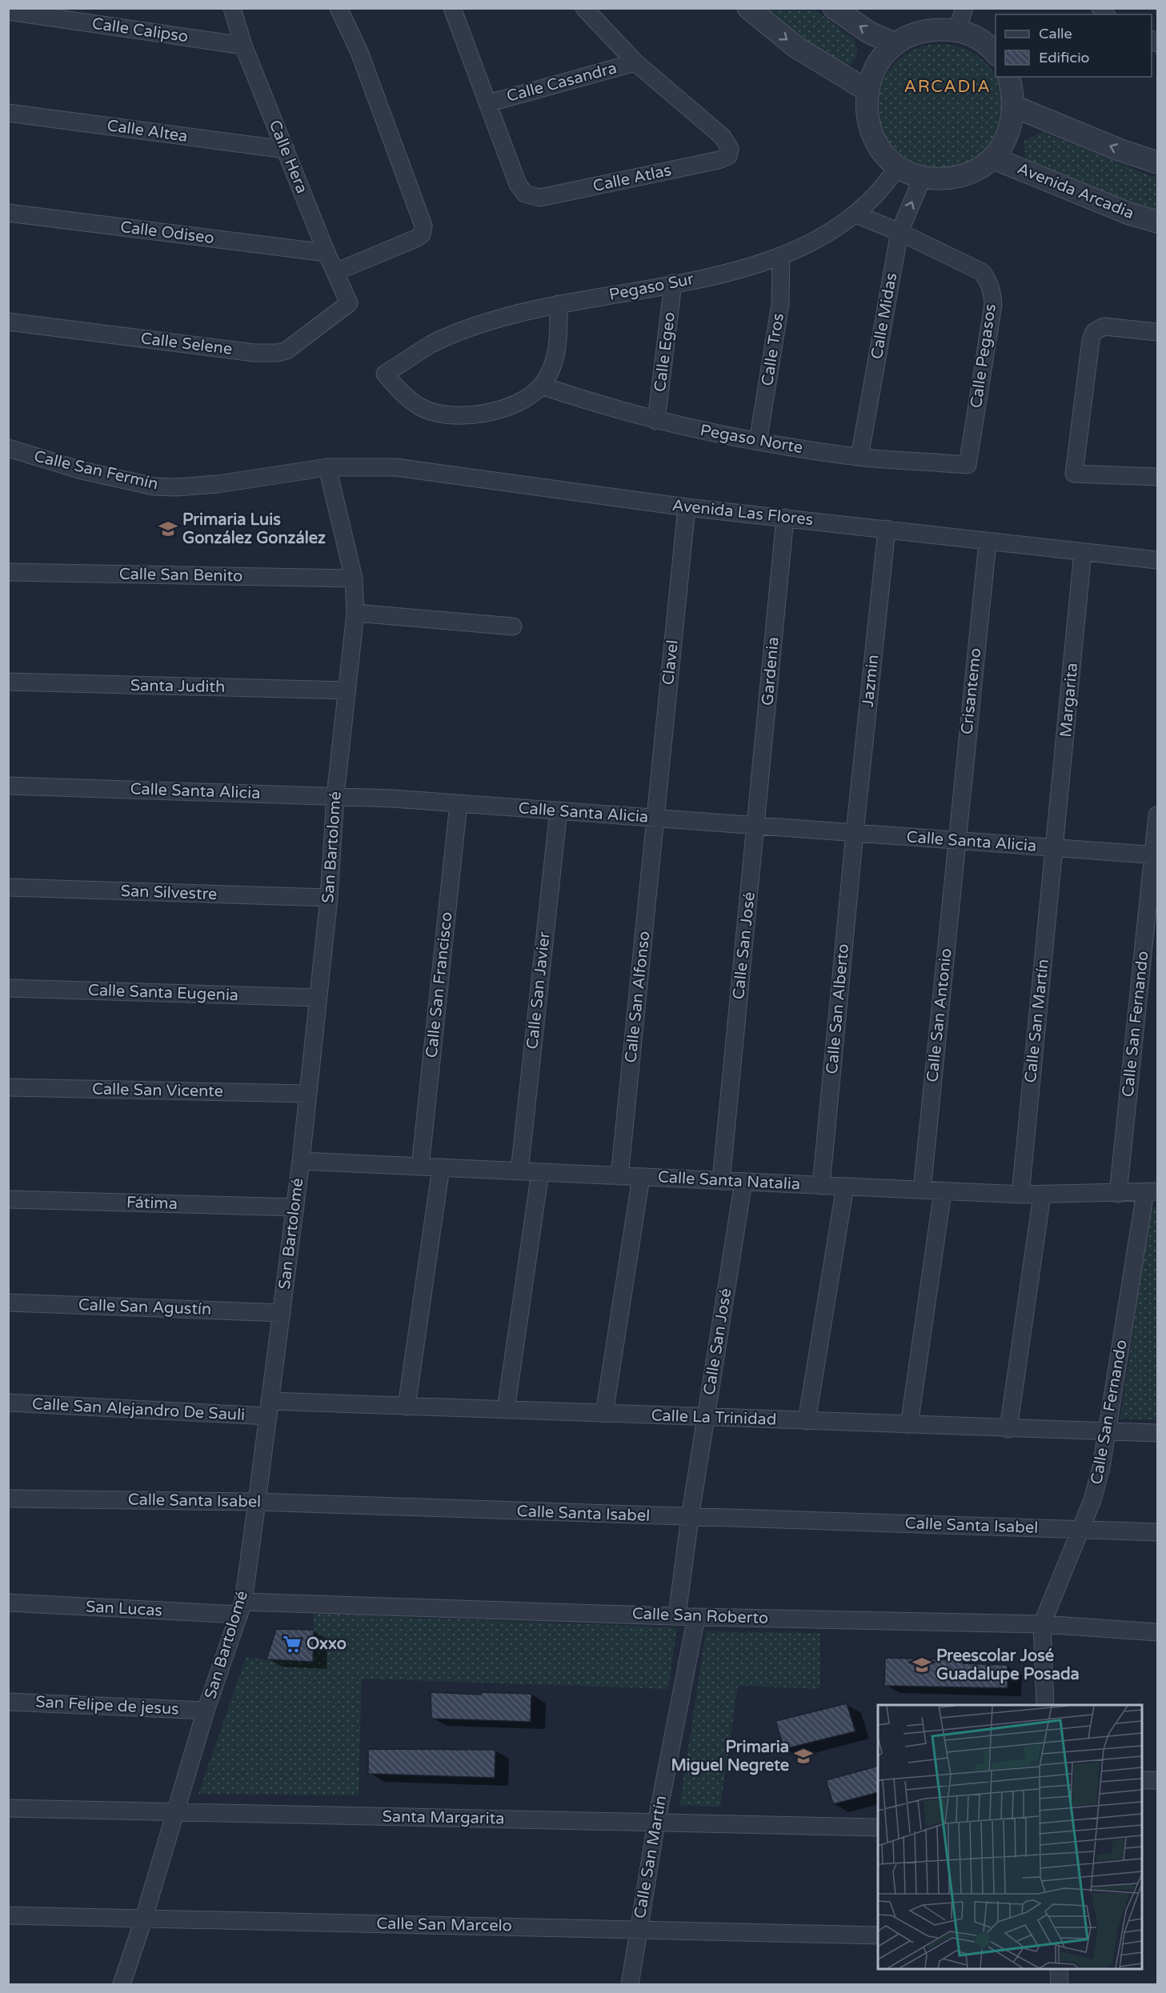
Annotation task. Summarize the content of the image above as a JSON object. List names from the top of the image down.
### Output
{
  "streets": {
    "street": [
      "Calle Calipso",
      "Calle Casandra",
      "Calle Altea",
      "Calle Hera",
      "Calle Atlas",
      "Avenida Arcadia",
      "Calle Odiseo",
      "Pegaso Sur",
      "Calle Midas",
      "Calle Selene",
      "Calle Tros",
      "Calle Egeo",
      "Calle Pegasos",
      "Pegaso Norte",
      "Calle San Fermín",
      "Avenida Las Flores",
      "Calle San Benito",
      "Clavel",
      "Gardenia",
      "Jazmin",
      "Santa Judith",
      "Crisantemo",
      "Margarita",
      "Calle Santa Alicia",
      "San Bartolomé",
      "San Silvestre",
      "Calle San José",
      "Calle San Francisco",
      "Calle San Javier",
      "Calle Santa Eugenia",
      "Calle San Alfonso",
      "Calle San Alberto",
      "Calle San Antonio",
      "Calle San Martín",
      "Calle San Fernando",
      "Calle San Vicente",
      "Calle Santa Natalia",
      "Fátima",
      "Calle San Agustín",
      "Calle San Alejandro De Sauli",
      "Calle La Trinidad",
      "Calle Santa Isabel",
      "San Lucas",
      "Calle San Roberto",
      "San Felipe de jesus",
      "Santa Margarita",
      "Calle San Marcelo"
    ]
  },
  "crossings": [
    ["Calle Calipso", "Calle Hera"],
    ["Calle Casandra", "Calle Atlas"],
    ["Calle Altea", "Calle Hera"],
    ["Calle Hera", "Calle Odiseo"],
    ["Calle Hera", "Calle Selene"],
    ["Pegaso Sur", "Calle Tros"],
    ["Pegaso Sur", "Calle Egeo"],
    ["Pegaso Sur", "Calle Pegasos"],
    ["Pegaso Sur", "Pegaso Norte"],
    ["Calle Midas", "Calle Pegasos"],
    ["Calle Midas", "Pegaso Norte"],
    ["Calle Tros", "Pegaso Norte"],
    ["Calle Egeo", "Pegaso Norte"],
    ["Calle Pegasos", "Pegaso Norte"],
    ["Calle San Fermín", "Avenida Las Flores"],
    ["Calle San Fermín", "San Bartolomé"],
    ["Avenida Las Flores", "Clavel"],
    ["Avenida Las Flores", "Gardenia"],
    ["Avenida Las Flores", "Jazmin"],
    ["Avenida Las Flores", "Crisantemo"],
    ["Avenida Las Flores", "Margarita"],
    ["Avenida Las Flores", "San Bartolomé"],
    ["Calle San Benito", "San Bartolomé"],
    ["Clavel", "Calle Santa Alicia"],
    ["Clavel", "Calle San Alfonso"],
    ["Gardenia", "Calle Santa Alicia"],
    ["Gardenia", "Calle San José"],
    ["Jazmin", "Calle Santa Alicia"],
    ["Jazmin", "Calle San Alberto"],
    ["Santa Judith", "San Bartolomé"],
    ["Crisantemo", "Calle Santa Alicia"],
    ["Crisantemo", "Calle San Antonio"],
    ["Margarita", "Calle Santa Alicia"],
    ["Margarita", "Calle San Martín"],
    ["Calle Santa Alicia", "San Bartolomé"],
    ["Calle Santa Alicia", "Calle San José"],
    ["Calle Santa Alicia", "Calle San Francisco"],
    ["Calle Santa Alicia", "Calle San Javier"],
    ["Calle Santa Alicia", "Calle San Alfonso"],
    ["Calle Santa Alicia", "Calle San Alberto"],
    ["Calle Santa Alicia", "Calle San Antonio"],
    ["Calle Santa Alicia", "Calle San Martín"],
    ["Calle Santa Alicia", "Calle San Fernando"],
    ["San Bartolomé", "San Silvestre"],
    ["San Bartolomé", "Calle Santa Eugenia"],
    ["San Bartolomé", "Calle San Vicente"],
    ["San Bartolomé", "Calle Santa Natalia"],
    ["San Bartolomé", "Fátima"],
    ["San Bartolomé", "Calle San Agustín"],
    ["San Bartolomé", "Calle San Alejandro De Sauli"],
    ["San Bartolomé", "Calle La Trinidad"],
    ["San Bartolomé", "Calle Santa Isabel"],
    ["San Bartolomé", "San Lucas"],
    ["San Bartolomé", "Calle San Roberto"],
    ["San Bartolomé", "San Felipe de jesus"],
    ["San Bartolomé", "Santa Margarita"],
    ["San Bartolomé", "Calle San Marcelo"],
    ["Calle San José", "Calle Santa Natalia"],
    ["Calle San José", "Calle La Trinidad"],
    ["Calle San José", "Calle Santa Isabel"],
    ["Calle San José", "Calle San Roberto"],
    ["Calle San Francisco", "Calle Santa Natalia"],
    ["Calle San Javier", "Calle Santa Natalia"],
    ["Calle San Alfonso", "Calle Santa Natalia"],
    ["Calle San Alberto", "Calle Santa Natalia"],
    ["Calle San Antonio", "Calle Santa Natalia"],
    ["Calle San Martín", "Calle Santa Natalia"],
    ["Calle San Martín", "Calle San Roberto"],
    ["Calle San Martín", "Santa Margarita"],
    ["Calle San Martín", "Calle San Marcelo"],
    ["Calle San Fernando", "Calle Santa Natalia"],
    ["Calle San Fernando", "Calle La Trinidad"],
    ["Calle San Fernando", "Calle Santa Isabel"],
    ["Calle San Fernando", "Calle San Roberto"],
    ["Calle San Alejandro De Sauli", "Calle La Trinidad"],
    ["San Lucas", "Calle San Roberto"]
  ],
  "districts": ["ARCADIA"],
  "places": {
    "school or university": ["Primaria Luis González González", "Preescolar José Guadalupe Posada", "Primaria Miguel Negrete"],
    "supermarket": ["Oxxo"]
  },
  "legend": ["Calle", "Edificio"]
}
